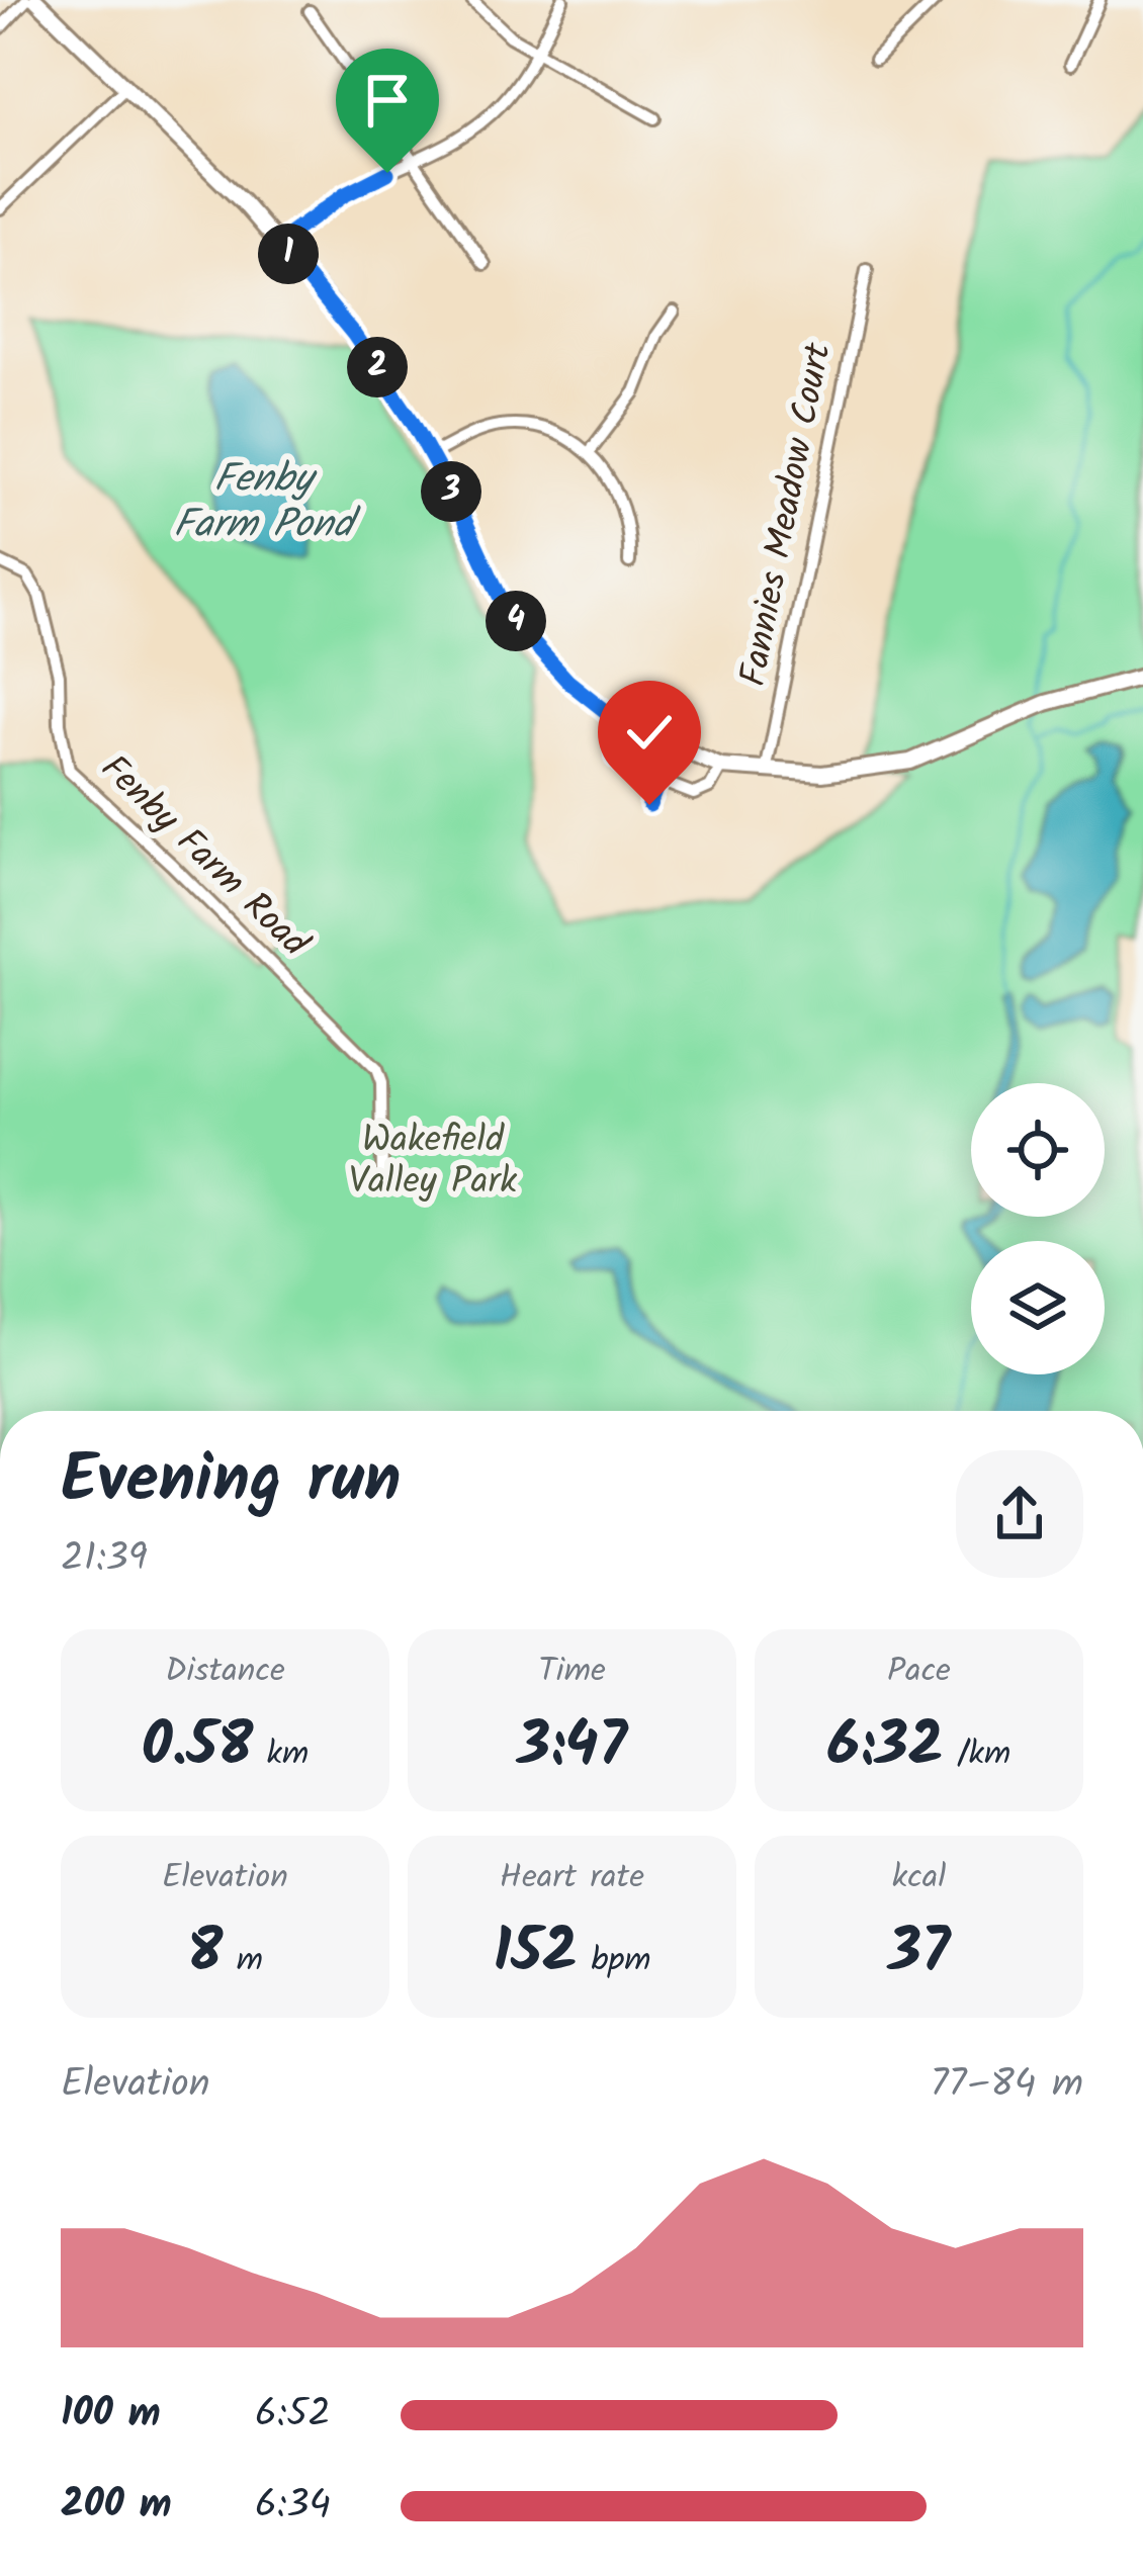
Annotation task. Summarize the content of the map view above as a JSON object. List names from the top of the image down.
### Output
{
  "streets": {
    "street": ["Fannies Meadow Court", "Fenby Farm Road"]
  },
  "water": ["Fenby Farm Pond"],
  "parks": ["Wakefield Valley Park"],
  "page": {
    "pins": [
      "1",
      "2",
      "3",
      "4"
    ],
    "heading": ["Evening run", "21:39"],
    "stats": [
      ["Distance", "0.58 km"],
      ["Time", "3:47"],
      ["Pace", "6:32 /km"],
      ["Elevation", "8 m"],
      ["Heart rate", "152 bpm"],
      ["kcal", "37"]
    ],
    "chart": ["Elevation", "77–84 m"],
    "list": [
      {
        "name": "100 m",
        "note": "6:52"
      },
      {
        "name": "200 m",
        "note": "6:34"
      }
    ]
  }
}
